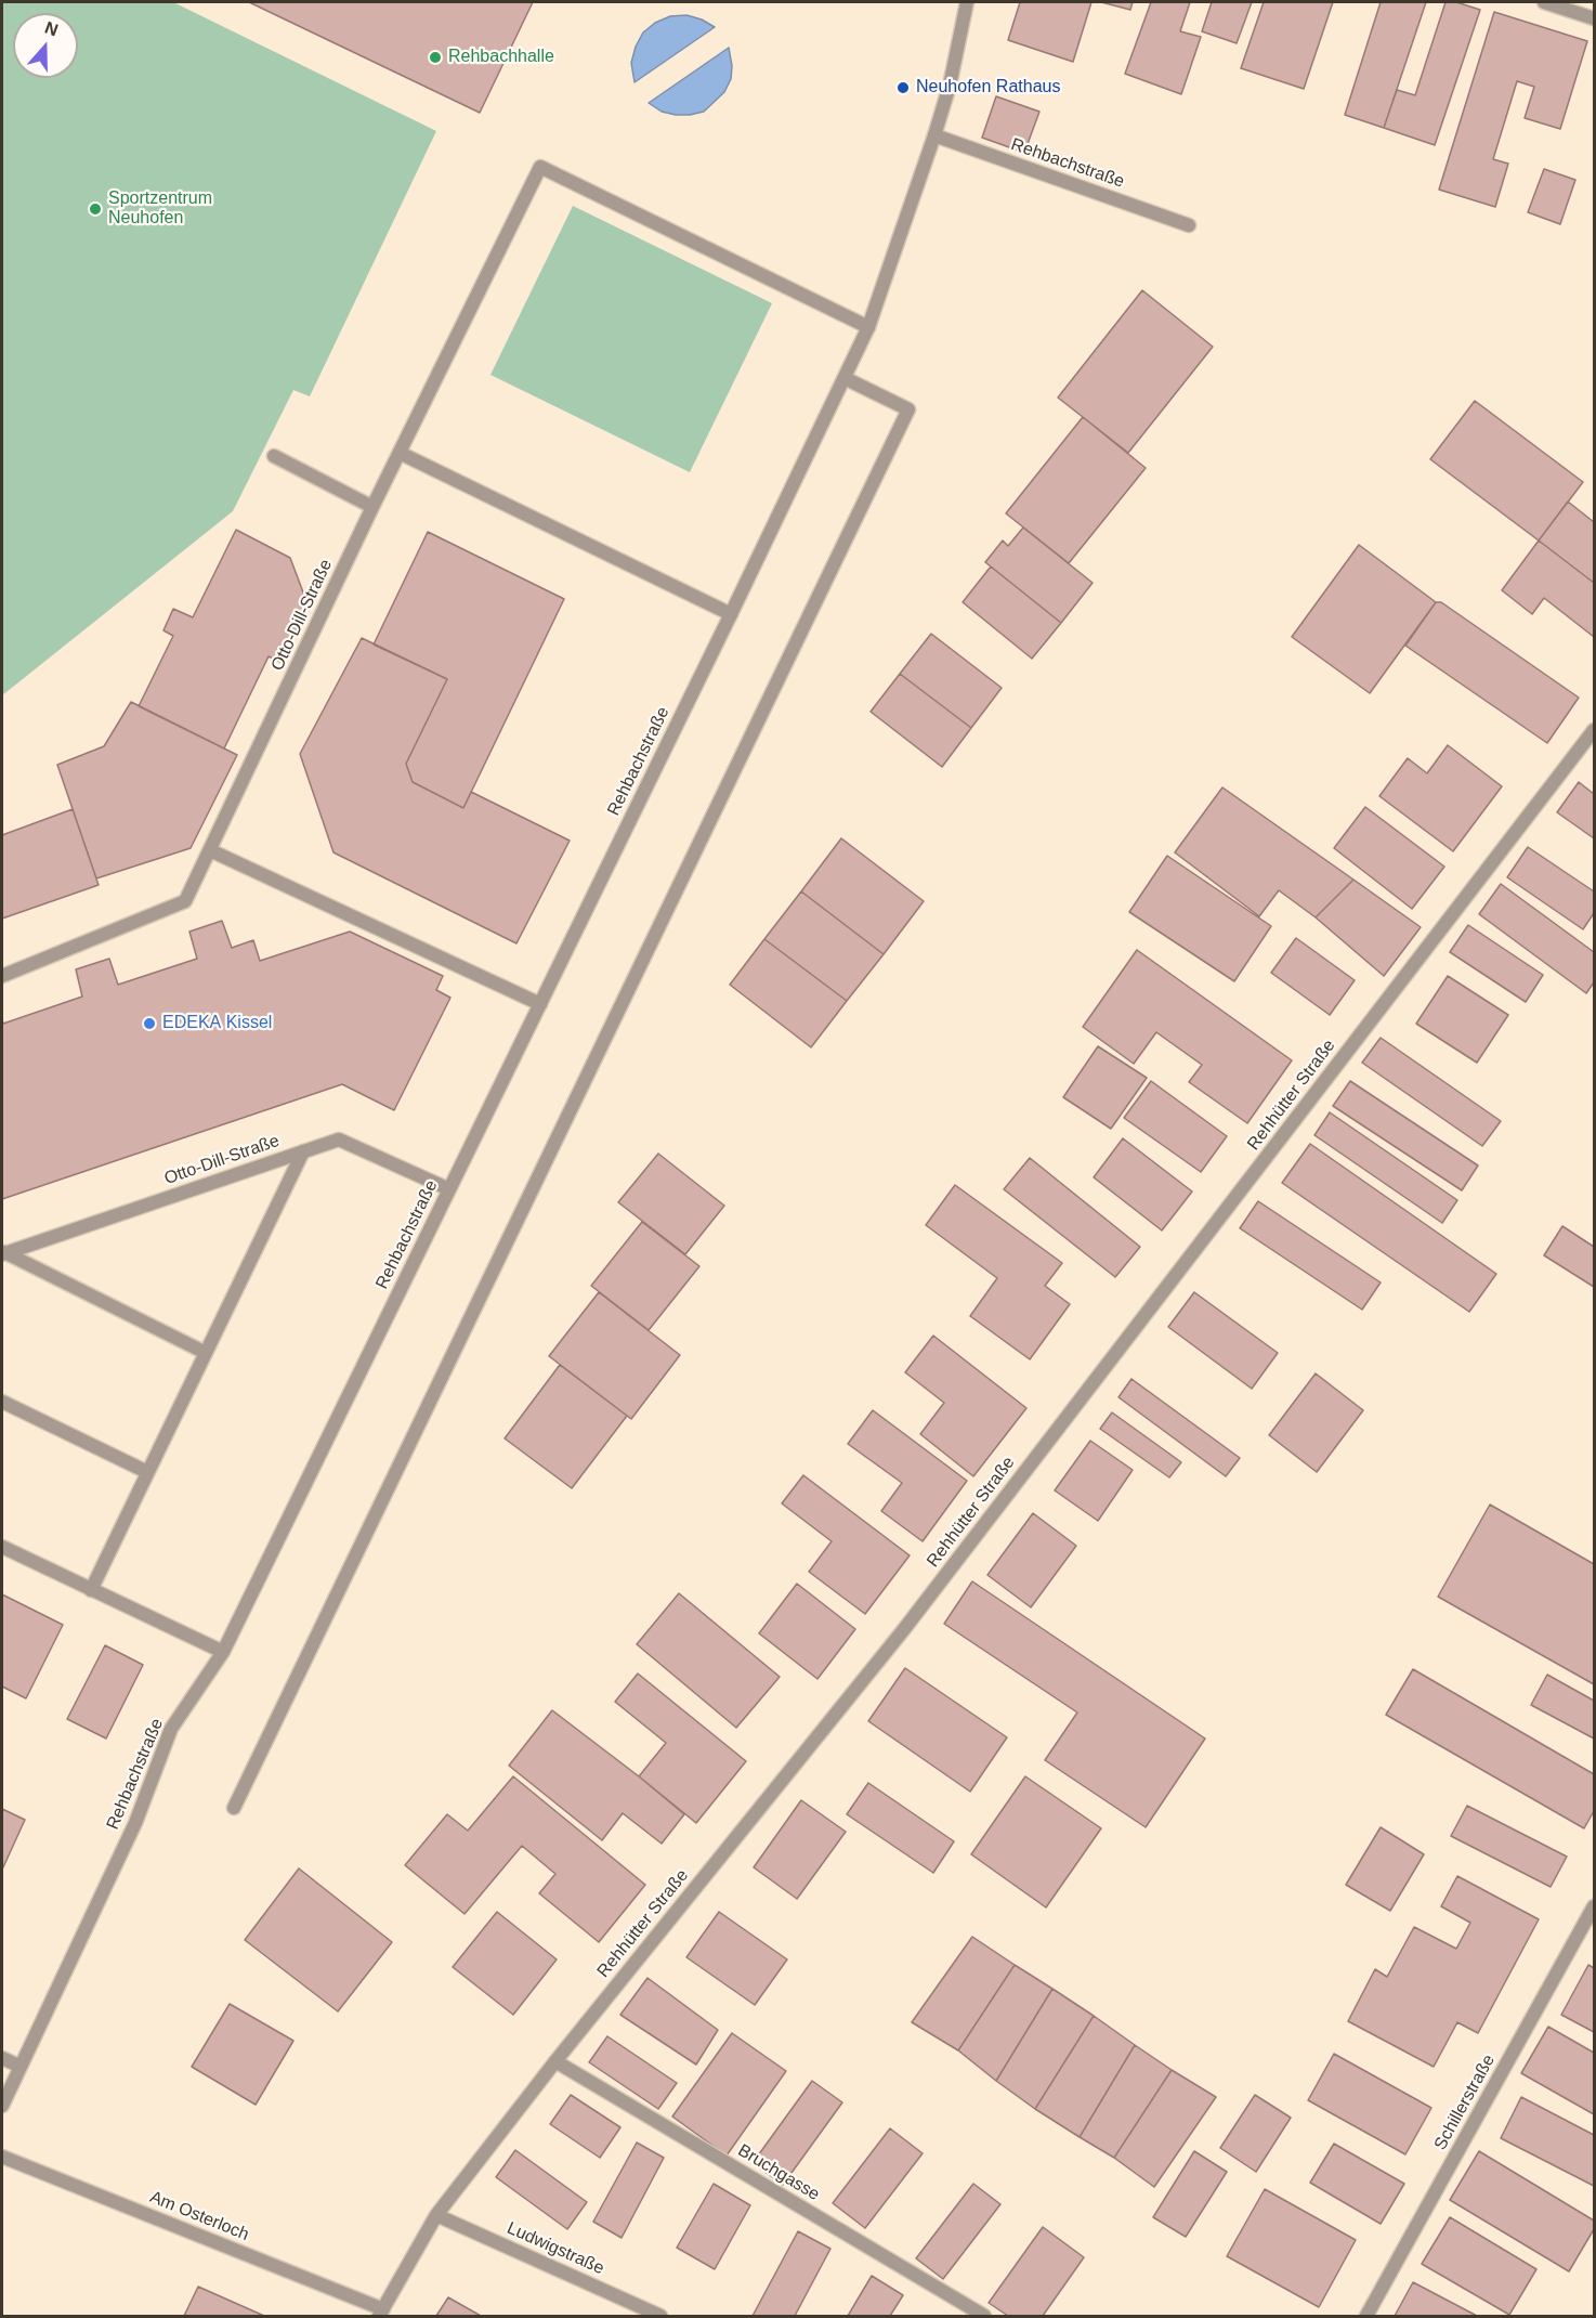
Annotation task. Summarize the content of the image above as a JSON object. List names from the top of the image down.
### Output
{
  "streets": {
    "street": [
      "Rehbachstraße",
      "Otto-Dill-Straße",
      "Rehhütter Straße",
      "Schillerstraße",
      "Bruchgasse",
      "Am Osterloch",
      "Ludwigstraße"
    ]
  },
  "crossings": [
    ["Rehbachstraße", "Otto-Dill-Straße"],
    ["Rehhütter Straße", "Bruchgasse"],
    ["Rehhütter Straße", "Am Osterloch"],
    ["Rehhütter Straße", "Ludwigstraße"]
  ],
  "places": [
    "Rehbachhalle",
    "Neuhofen Rathaus",
    "Sportzentrum Neuhofen",
    "EDEKA Kissel"
  ],
  "north": "top"
}
